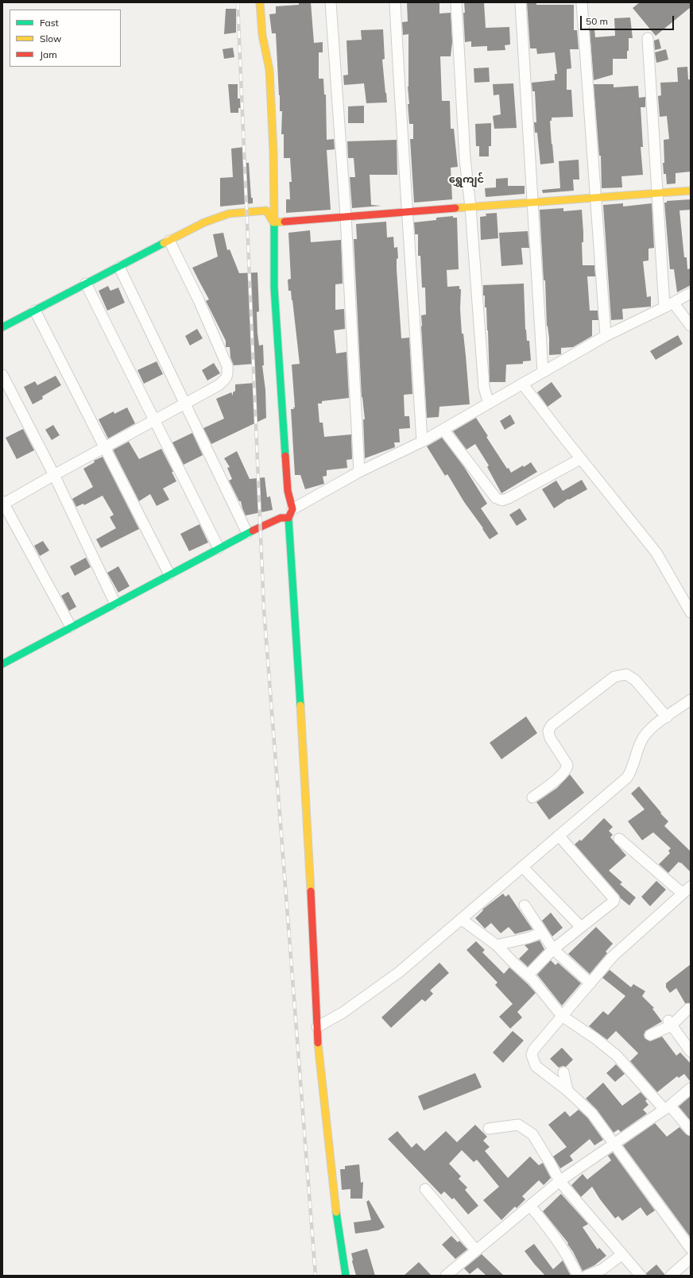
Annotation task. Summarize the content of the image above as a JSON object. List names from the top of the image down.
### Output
{
  "districts": ["ရွှေကျင်"],
  "legend": ["Fast", "Slow", "Jam"],
  "scale_bar": "50 m"
}
